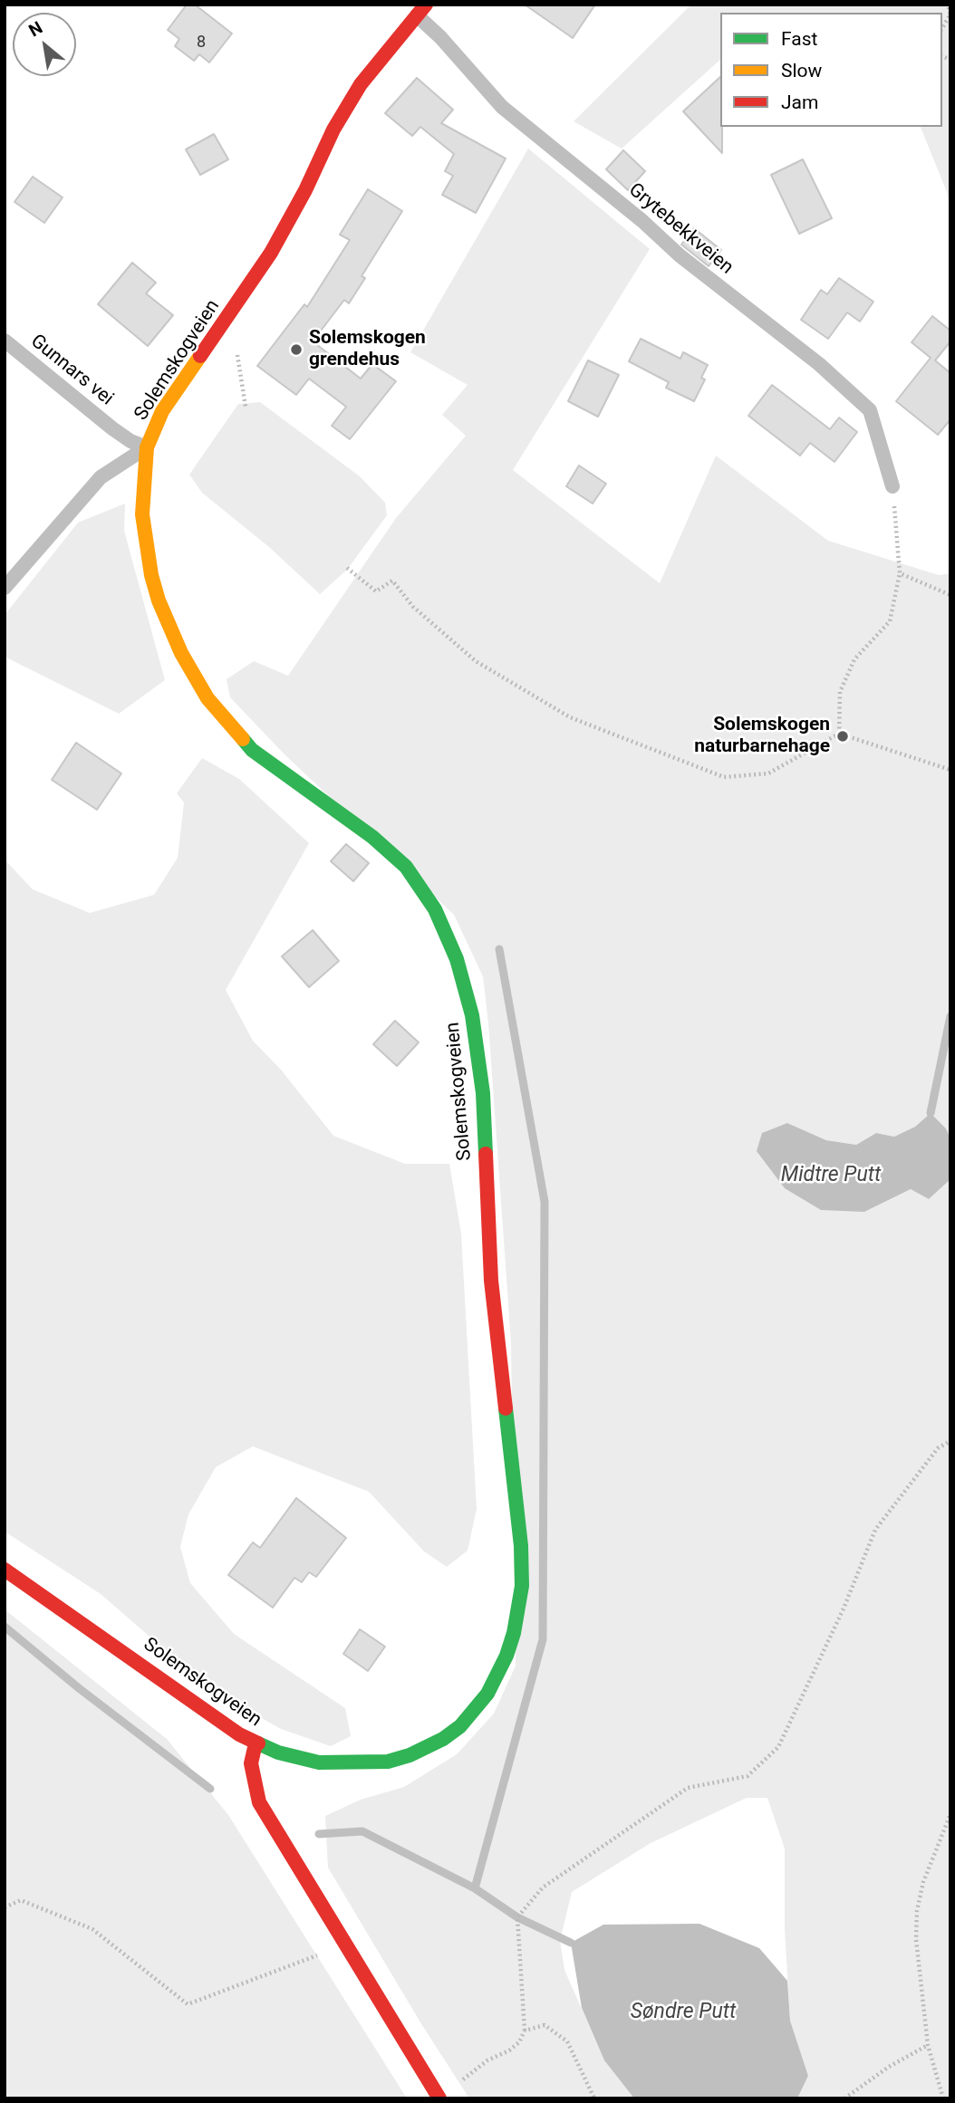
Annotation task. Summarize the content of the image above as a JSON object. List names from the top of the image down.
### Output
{
  "streets": {
    "street": ["Solemskogveien"],
    "lane": ["Grytebekkveien", "Gunnars vei"]
  },
  "crossings": [
    ["Grytebekkveien", "Solemskogveien"],
    ["Solemskogveien", "Gunnars vei"]
  ],
  "water": ["Midtre Putt", "Søndre Putt"],
  "places": ["Solemskogen grendehus", "Solemskogen naturbarnehage"],
  "house_numbers": ["8"],
  "legend": ["Fast", "Slow", "Jam"],
  "north": "top left"
}
